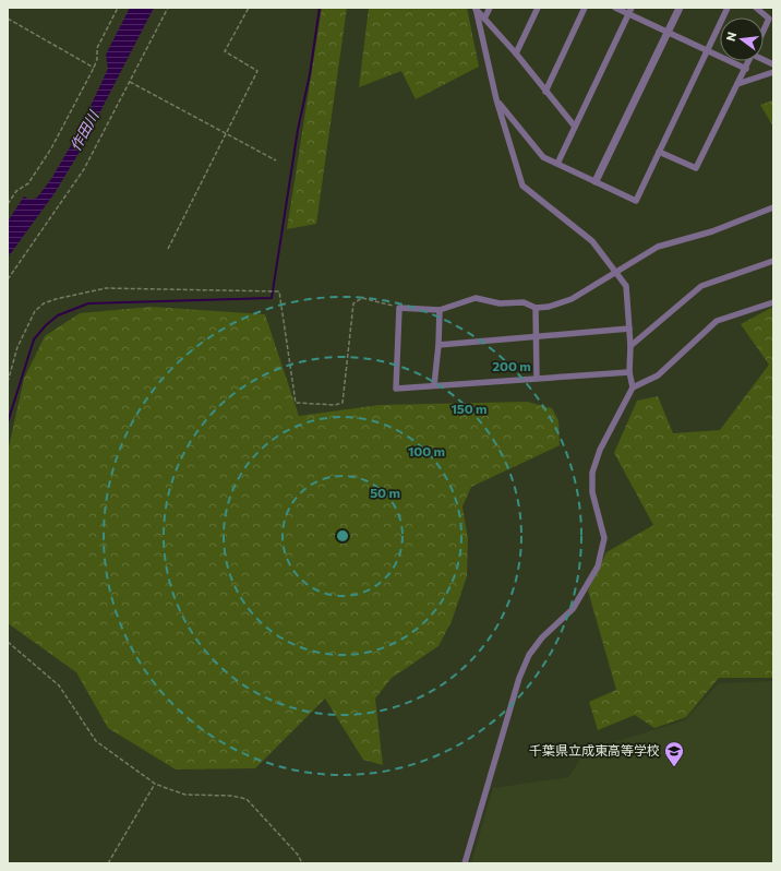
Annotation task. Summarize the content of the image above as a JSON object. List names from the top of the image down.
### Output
{
  "water": ["作田川"],
  "places": {
    "school or university": ["千葉県立成東高等学校"]
  },
  "north": "left",
  "rings": [
    "200 m",
    "150 m",
    "100 m",
    "50 m"
  ]
}
